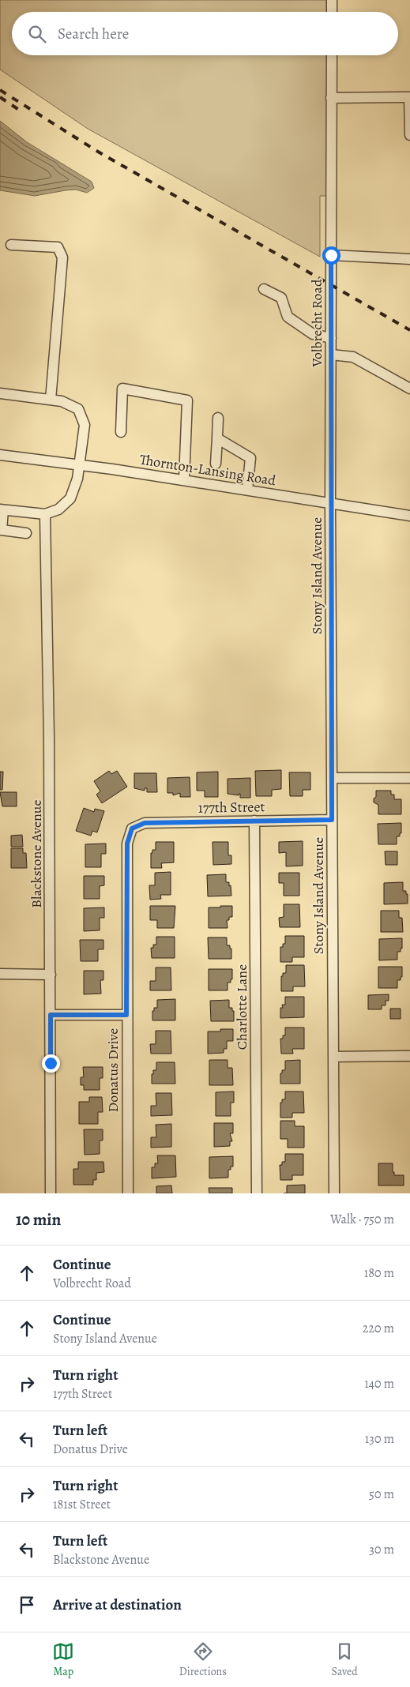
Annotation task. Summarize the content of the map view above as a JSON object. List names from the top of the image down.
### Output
{
  "streets": {
    "street": [
      "Volbrecht Road",
      "Thornton-Lansing Road",
      "Stony Island Avenue",
      "177th Street",
      "Blackstone Avenue",
      "Charlotte Lane",
      "Donatus Drive"
    ]
  },
  "crossings": [
    ["Volbrecht Road", "Thornton-Lansing Road"],
    ["Volbrecht Road", "Stony Island Avenue"],
    ["Thornton-Lansing Road", "Stony Island Avenue"],
    ["Stony Island Avenue", "177th Street"],
    ["177th Street", "Charlotte Lane"],
    ["177th Street", "Donatus Drive"]
  ],
  "page": {
    "search": "Search here",
    "heading": ["10 min", "Walk · 750 m"],
    "list": [
      ["Continue", "Volbrecht Road", "180 m"],
      ["Continue", "Stony Island Avenue", "220 m"],
      ["Turn right", "177th Street", "140 m"],
      ["Turn left", "Donatus Drive", "130 m"],
      ["Turn right", "181st Street", "50 m"],
      ["Turn left", "Blackstone Avenue", "30 m"],
      "Arrive at destination"
    ],
    "nav": ["Map", "Directions", "Saved"]
  }
}
